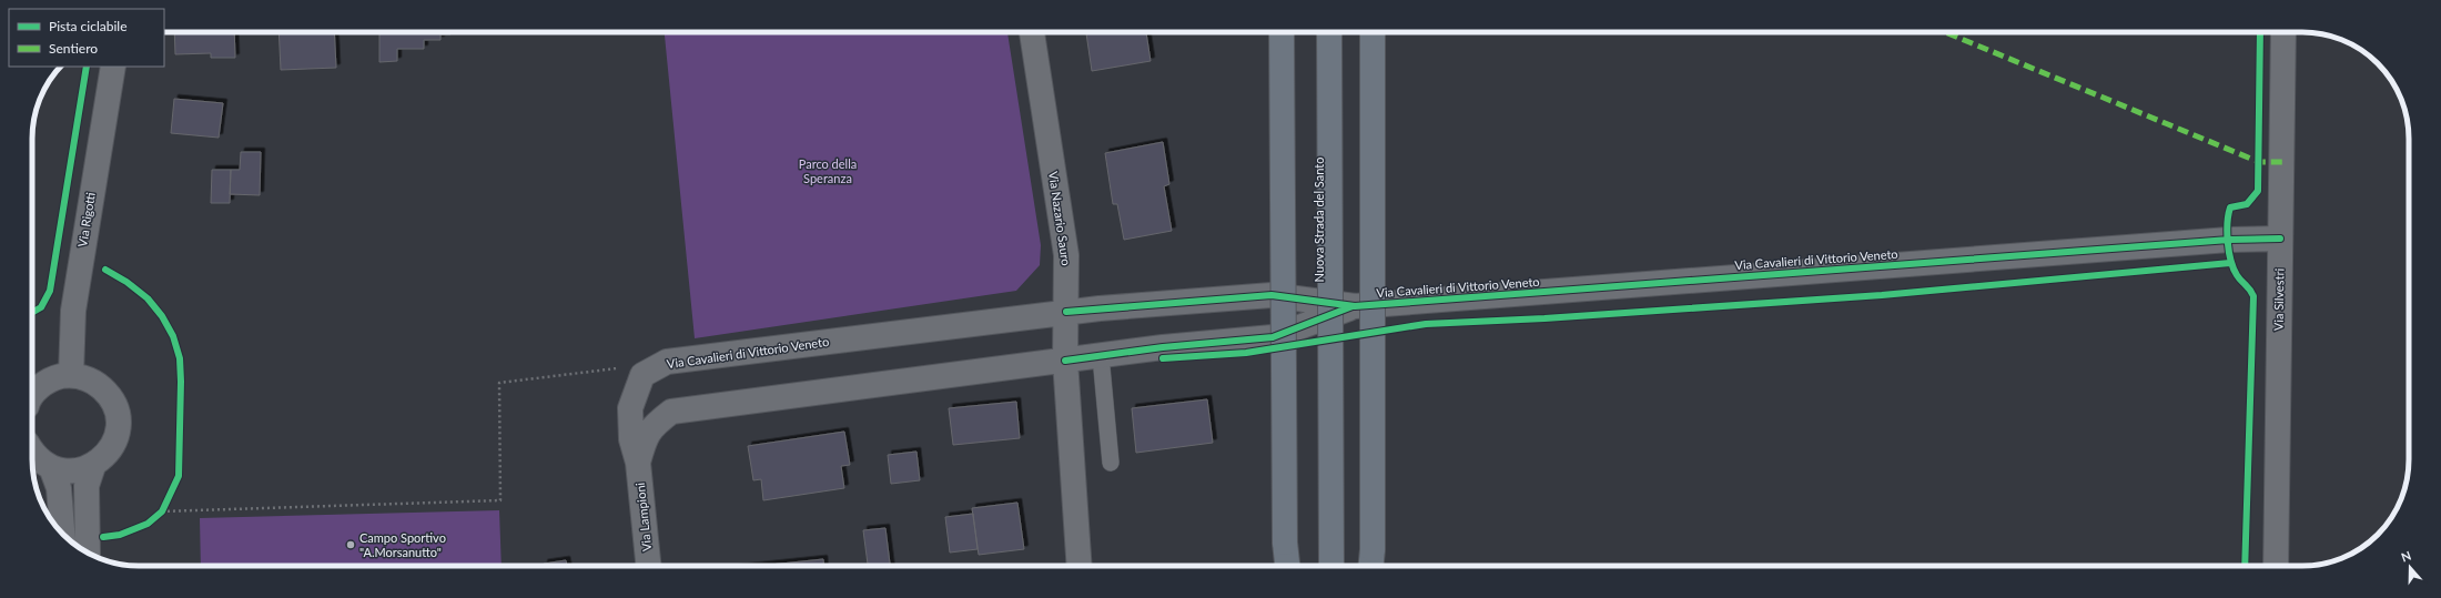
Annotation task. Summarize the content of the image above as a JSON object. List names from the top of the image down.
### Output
{
  "streets": {
    "highway": ["Nuova Strada del Santo"],
    "street": [
      "Via Nazario Sauro",
      "Via Rigotti",
      "Via Cavalieri di Vittorio Veneto",
      "Via Silvestri",
      "Via Lampioni"
    ]
  },
  "crossings": [
    ["Via Nazario Sauro", "Via Cavalieri di Vittorio Veneto"],
    ["Via Cavalieri di Vittorio Veneto", "Via Silvestri"],
    ["Via Cavalieri di Vittorio Veneto", "Via Lampioni"]
  ],
  "parks": ["Parco della Speranza"],
  "places": ["Campo Sportivo \"A.Morsanutto\""],
  "legend": ["Pista ciclabile", "Sentiero"],
  "north": "top"
}
